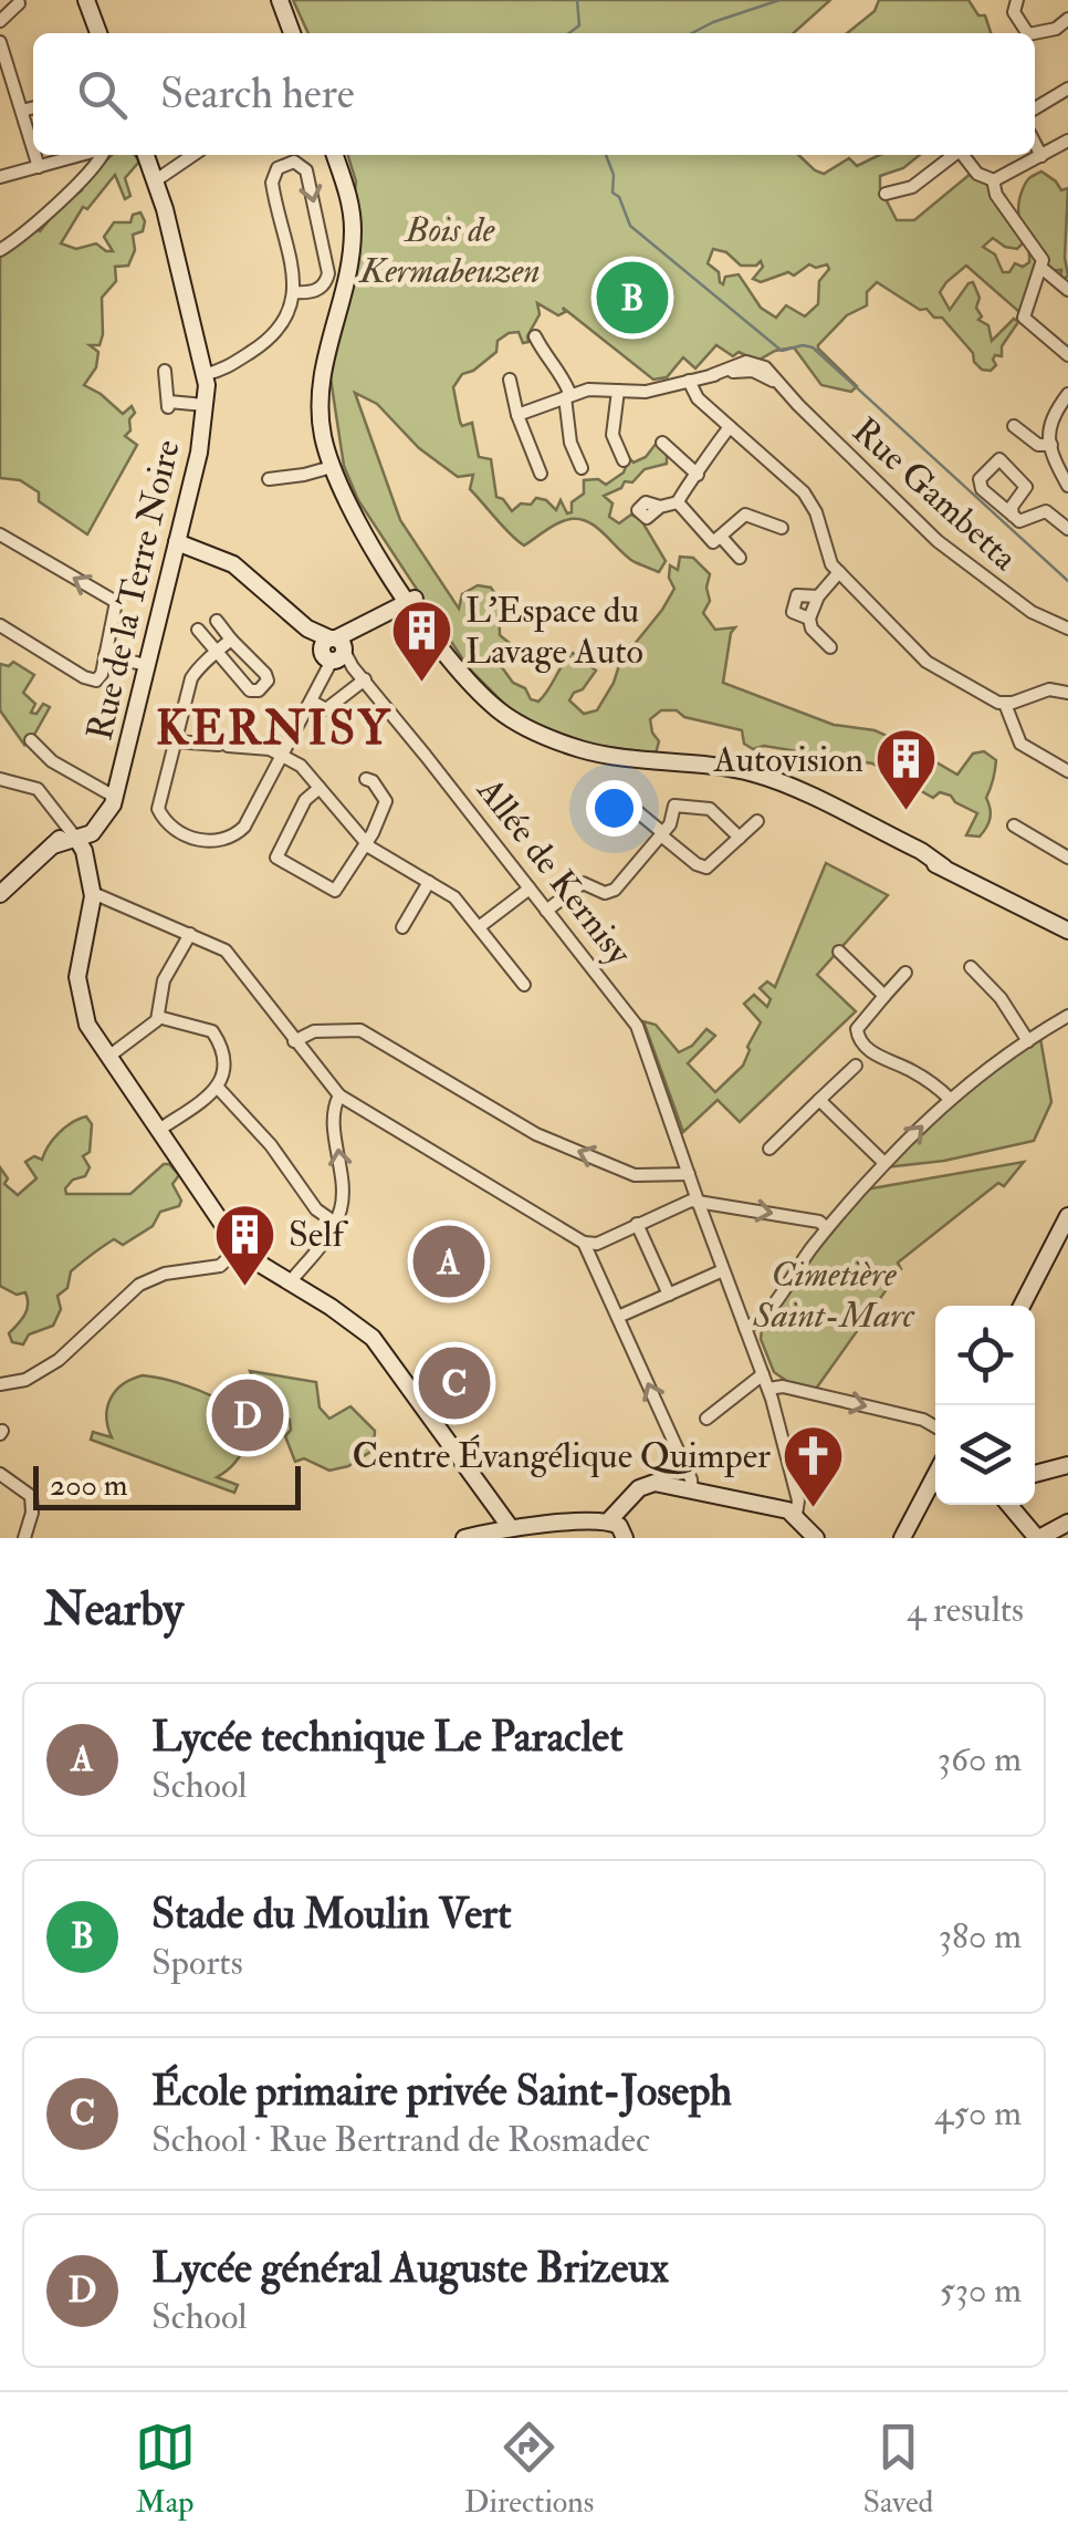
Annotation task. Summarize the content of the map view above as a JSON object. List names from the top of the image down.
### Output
{
  "streets": {
    "street": ["Rue Gambetta", "Rue de la Terre Noire", "Allée de Kernisy"]
  },
  "crossings": [
    ["Rue de la Terre Noire", "Allée de Kernisy"]
  ],
  "districts": ["KERNISY"],
  "parks": ["Bois de Kermabeuzen", "Cimetière Saint-Marc"],
  "places": {
    "building": ["L'Espace du Lavage Auto", "Autovision", "Self"],
    "church": ["Centre Évangélique Quimper"]
  },
  "scale_bar": "200 m",
  "page": {
    "search": "Search here",
    "pins": [
      "B",
      "A",
      "C",
      "D"
    ],
    "scale": "200 m",
    "heading": ["Nearby", "4 results"],
    "list": [
      {
        "mark": "A",
        "name": "Lycée technique Le Paraclet",
        "note": "School",
        "value": "360 m"
      },
      {
        "mark": "B",
        "name": "Stade du Moulin Vert",
        "note": "Sports",
        "value": "380 m"
      },
      {
        "mark": "C",
        "name": "École primaire privée Saint-Joseph",
        "note": "School · Rue Bertrand de Rosmadec",
        "value": "450 m"
      },
      {
        "mark": "D",
        "name": "Lycée général Auguste Brizeux",
        "note": "School",
        "value": "530 m"
      }
    ],
    "nav": ["Map", "Directions", "Saved"]
  }
}
